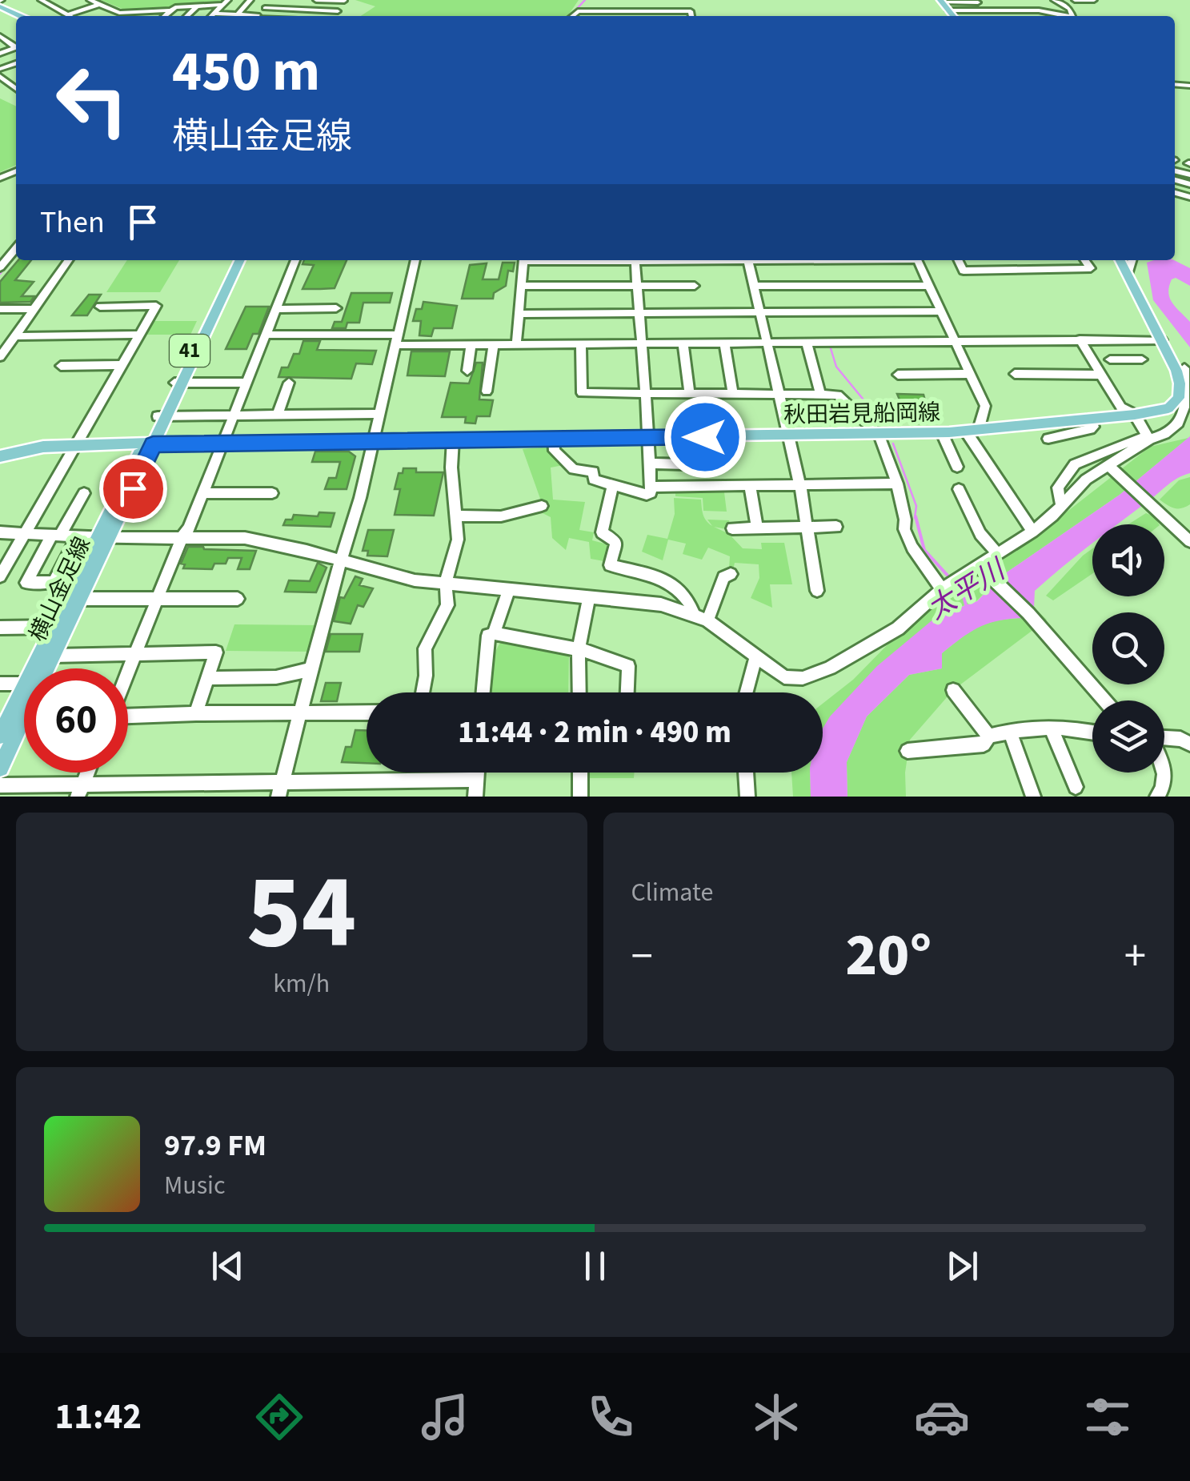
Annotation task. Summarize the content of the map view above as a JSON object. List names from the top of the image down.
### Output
{
  "streets": {
    "main road": ["41", "秋田岩見船岡線", "横山金足線"]
  },
  "crossings": [
    ["秋田岩見船岡線", "横山金足線"]
  ],
  "water": ["太平川"],
  "page": {
    "turn": ["450 m", "横山金足線"],
    "then": "Then",
    "limit": "60",
    "trip": "11:44 · 2 min · 490 m",
    "tile": [
      ["54", "km/h"],
      "Climate"
    ],
    "heat": ["−", "20°", "+"],
    "song": ["97.9 FM", "Music"],
    "tabs": "11:42"
  }
}
